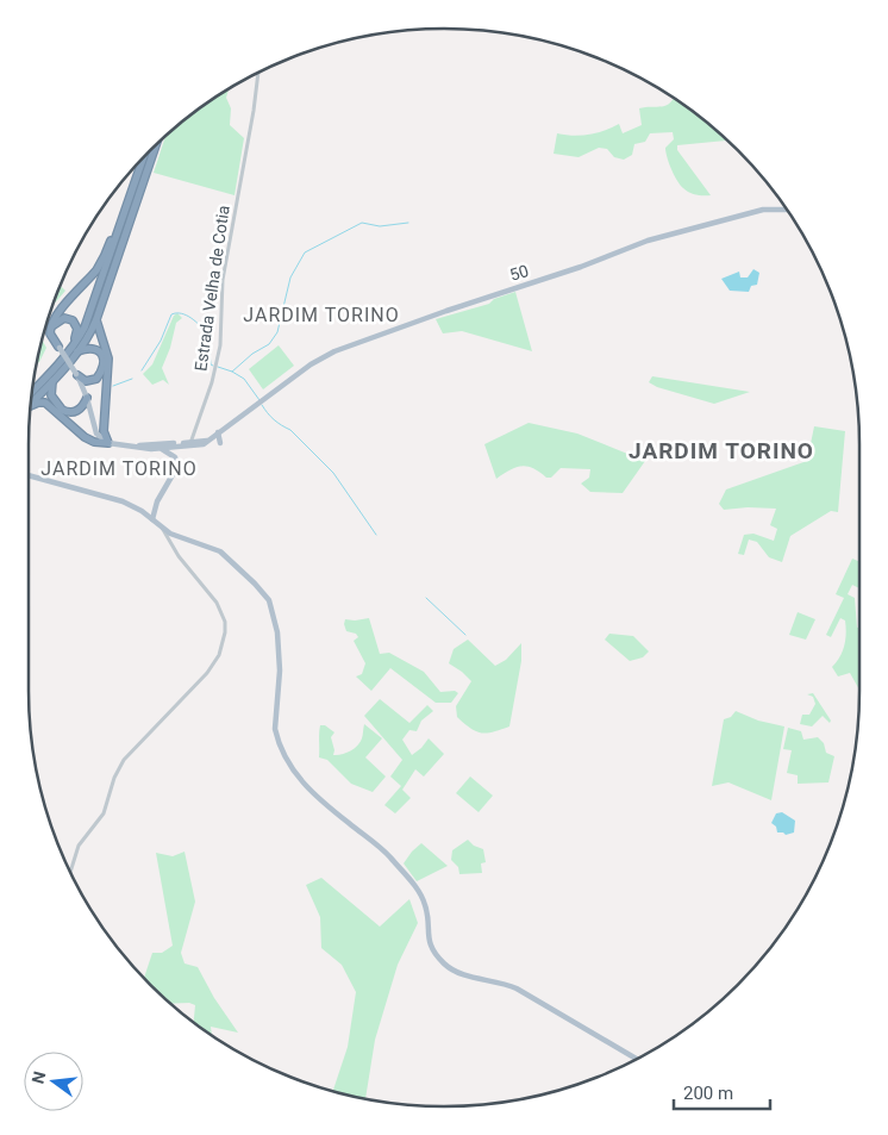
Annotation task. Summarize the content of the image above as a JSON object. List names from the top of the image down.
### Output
{
  "streets": {
    "main road": ["50"],
    "street": ["Estrada Velha de Cotia"]
  },
  "crossings": [
    ["50", "Estrada Velha de Cotia"]
  ],
  "districts": ["JARDIM TORINO", "JARDIM TORINO", "JARDIM TORINO"],
  "scale_bar": "200 m",
  "north": "left"
}
